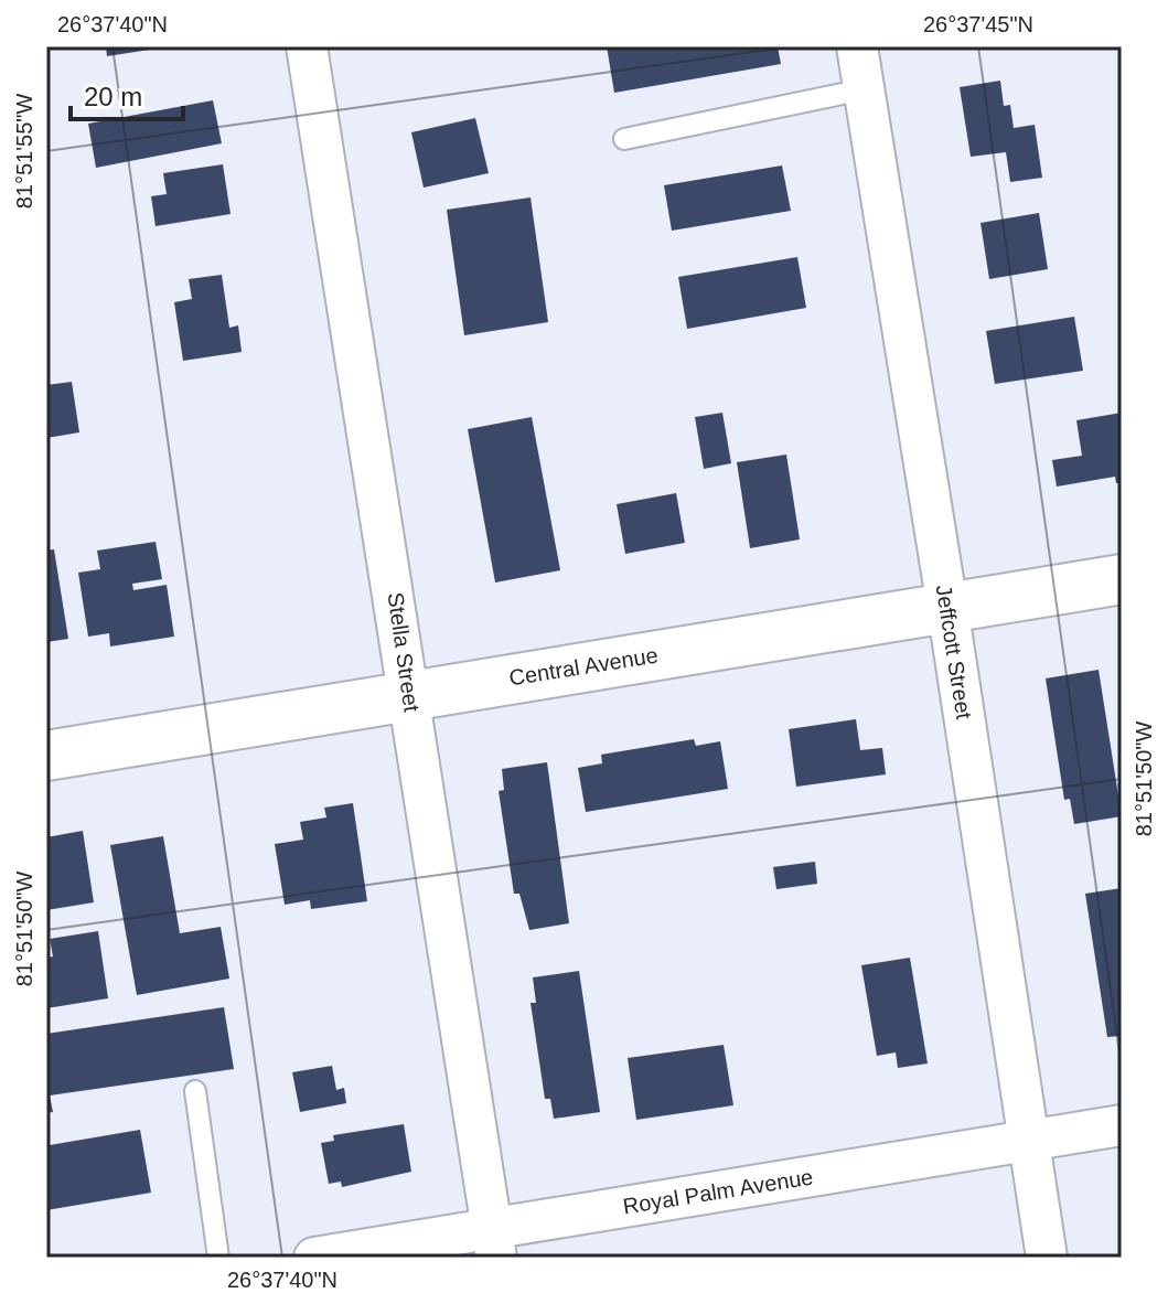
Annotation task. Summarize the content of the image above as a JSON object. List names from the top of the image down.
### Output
{
  "streets": {
    "street": [
      "Stella Street",
      "Jeffcott Street",
      "Central Avenue",
      "Royal Palm Avenue"
    ]
  },
  "crossings": [
    ["Stella Street", "Central Avenue"],
    ["Stella Street", "Royal Palm Avenue"],
    ["Jeffcott Street", "Central Avenue"],
    ["Jeffcott Street", "Royal Palm Avenue"]
  ],
  "scale_bar": "20 m",
  "coordinates": [
    "26°37'40\"N",
    "26°37'45\"N",
    "81°51'55\"W",
    "81°51'50\"W"
  ]
}
